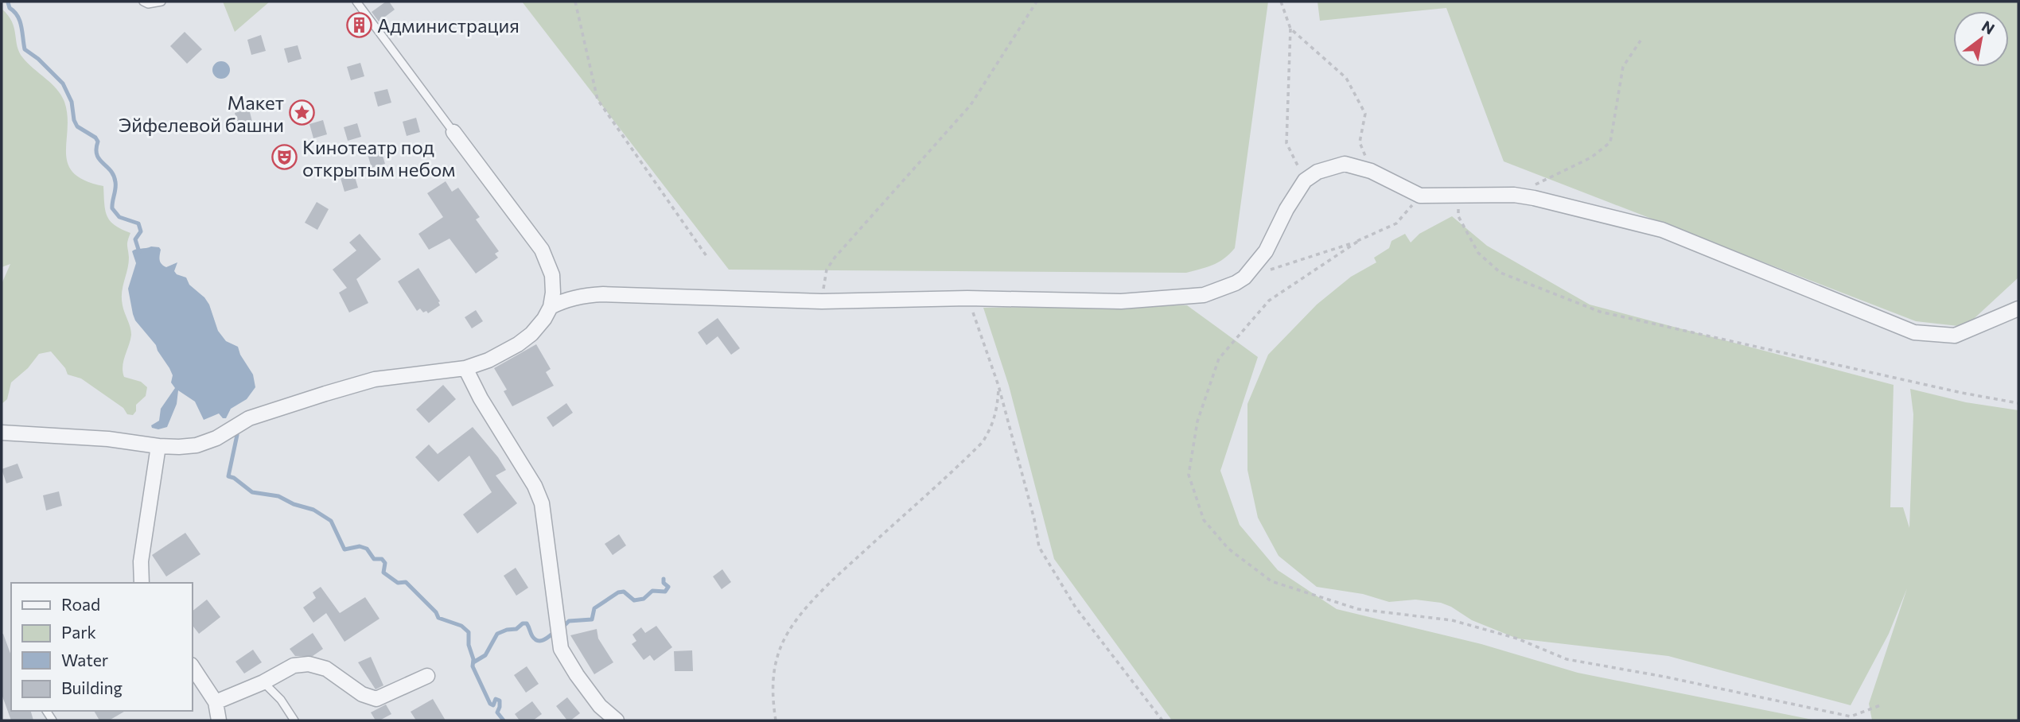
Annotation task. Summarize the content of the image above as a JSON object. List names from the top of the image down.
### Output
{
  "places": {
    "building": ["Администрация"],
    "place": ["Макет Эйфелевой башни"],
    "theatre": ["Кинотеатр под открытым небом"]
  },
  "legend": [
    "Road",
    "Park",
    "Water",
    "Building"
  ],
  "north": "top right"
}
